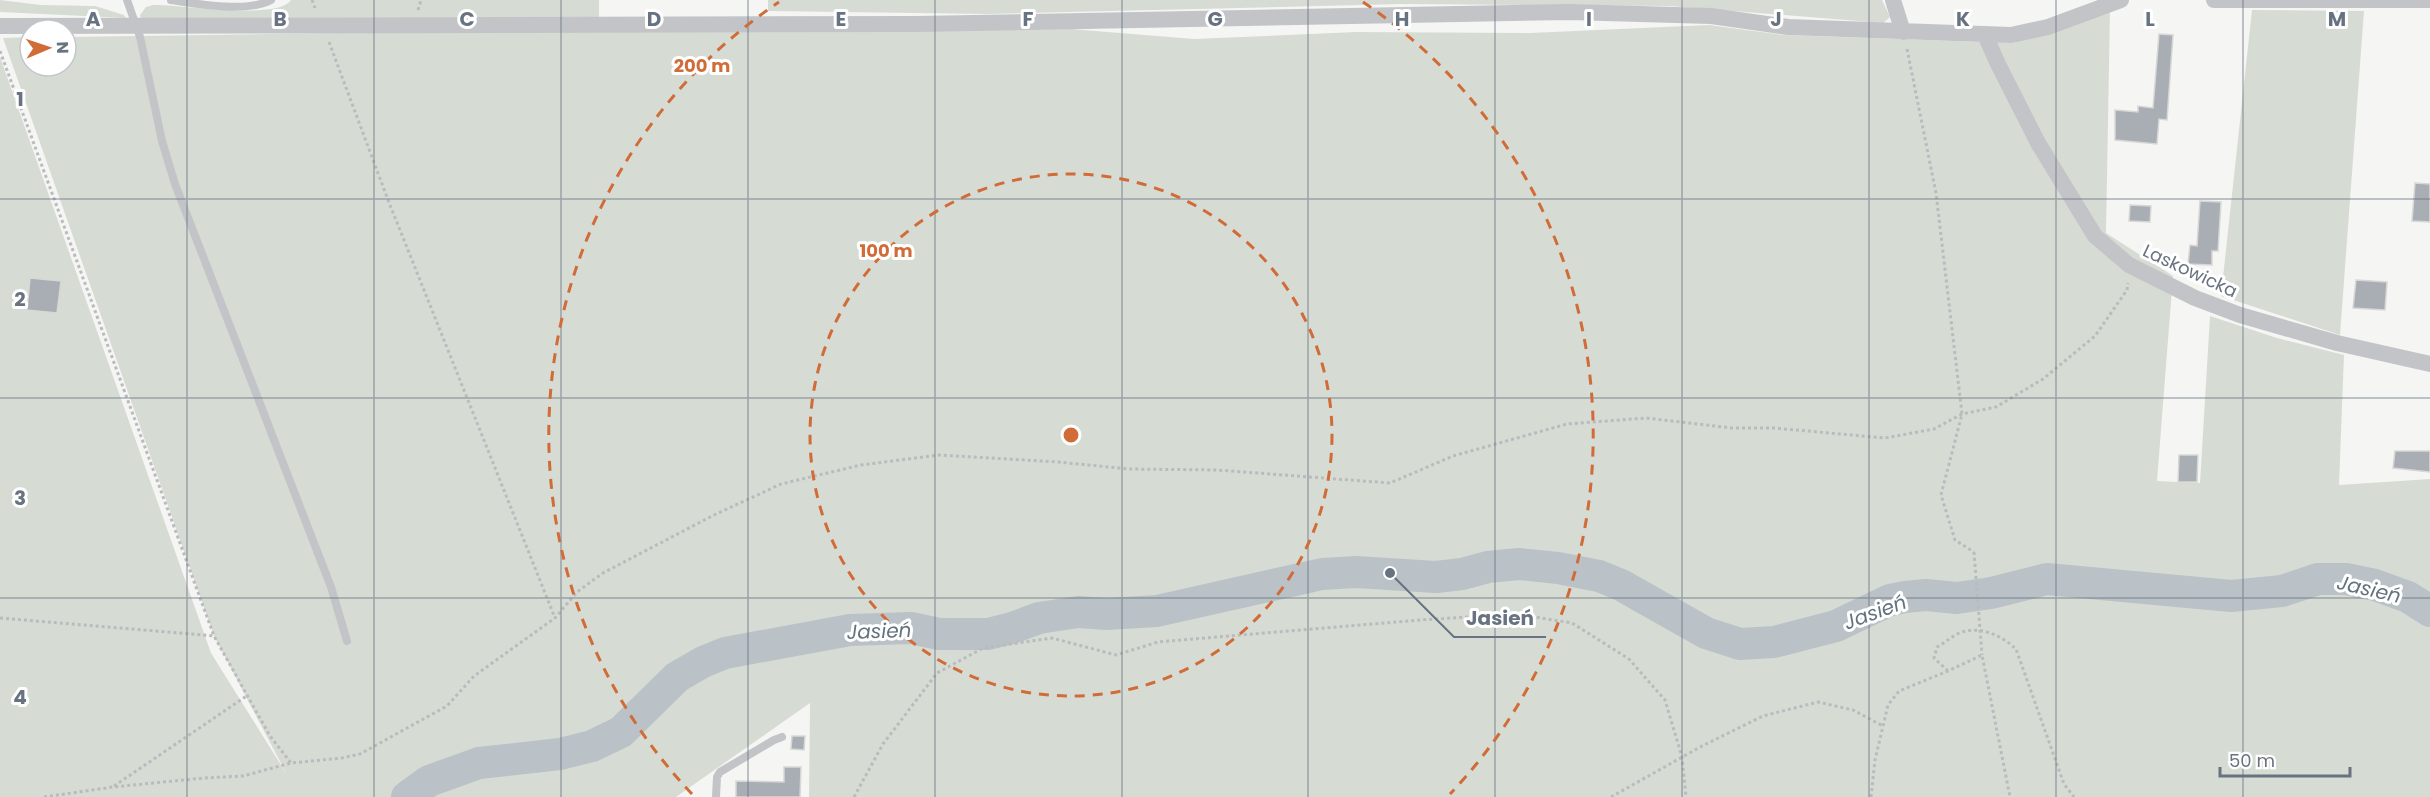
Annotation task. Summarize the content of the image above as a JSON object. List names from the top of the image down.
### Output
{
  "streets": {
    "street": ["Laskowicka"]
  },
  "water": ["Jasień"],
  "places": ["Jasień"],
  "scale_bar": "50 m",
  "north": "right",
  "grid": {
    "columns": [
      "A",
      "B",
      "C",
      "D",
      "E",
      "F",
      "G",
      "H",
      "I",
      "J",
      "K",
      "L",
      "M"
    ],
    "rows": [
      "1",
      "2",
      "3",
      "4"
    ]
  },
  "rings": ["200 m", "100 m"]
}
